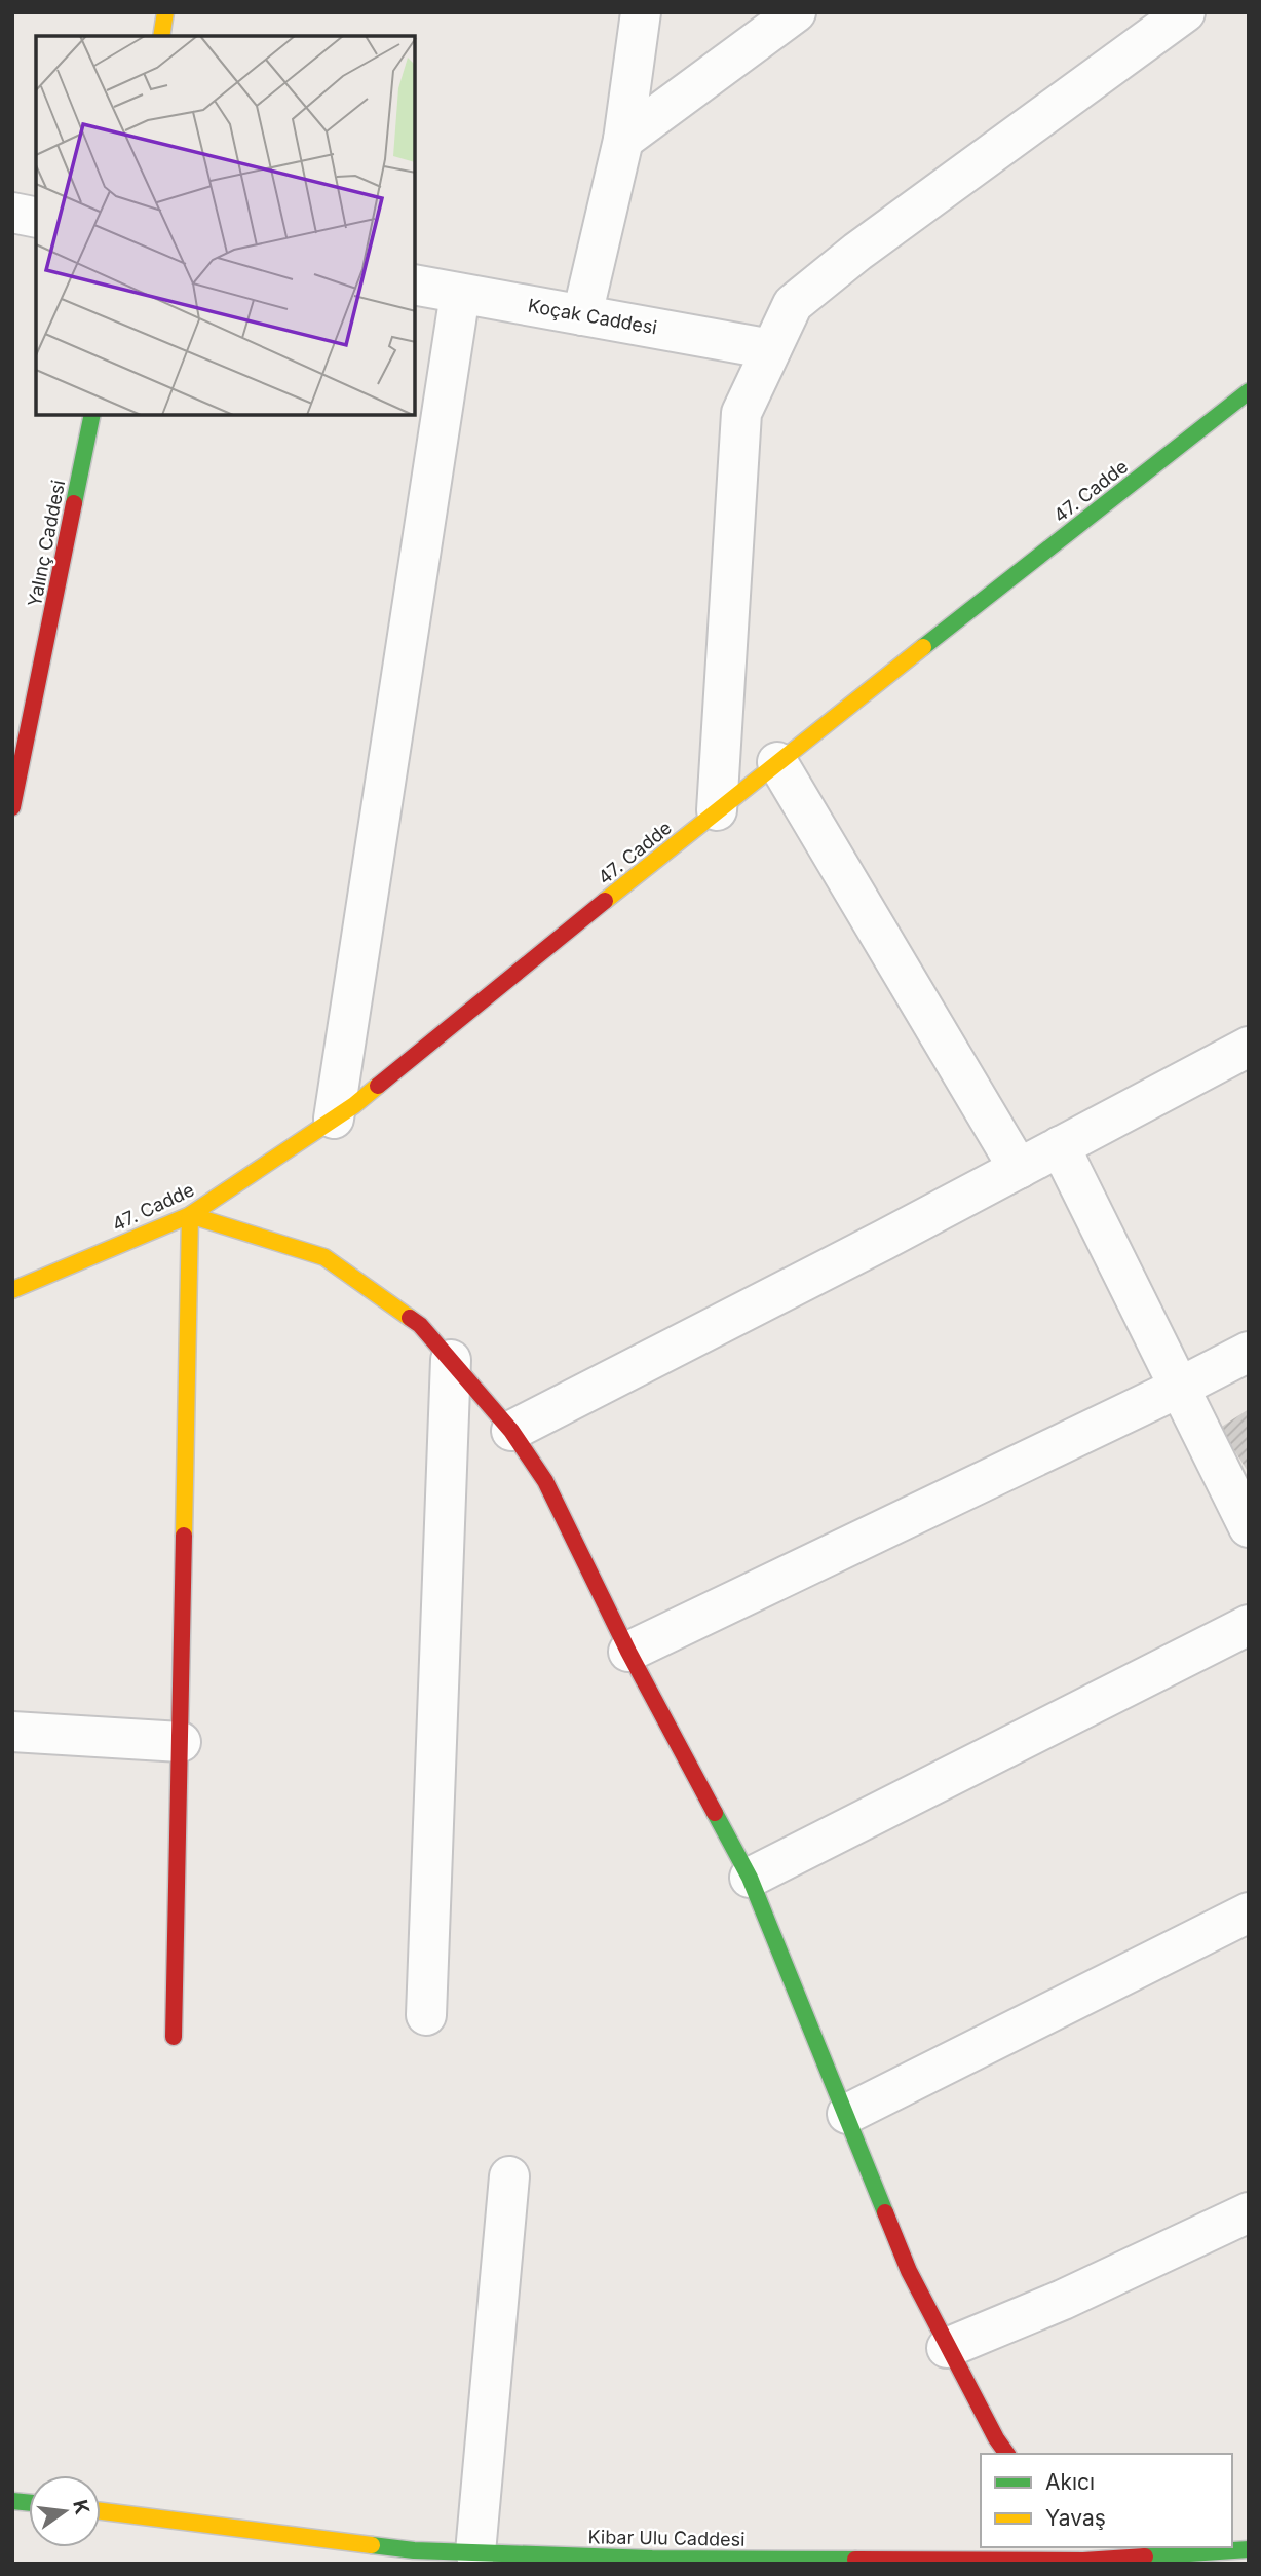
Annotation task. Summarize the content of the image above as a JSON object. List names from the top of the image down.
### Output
{
  "streets": {
    "street": [
      "Koçak Caddesi",
      "47. Cadde",
      "Yalınç Caddesi",
      "Kibar Ulu Caddesi"
    ]
  },
  "legend": ["Akıcı", "Yavaş"],
  "north": "right"
}
